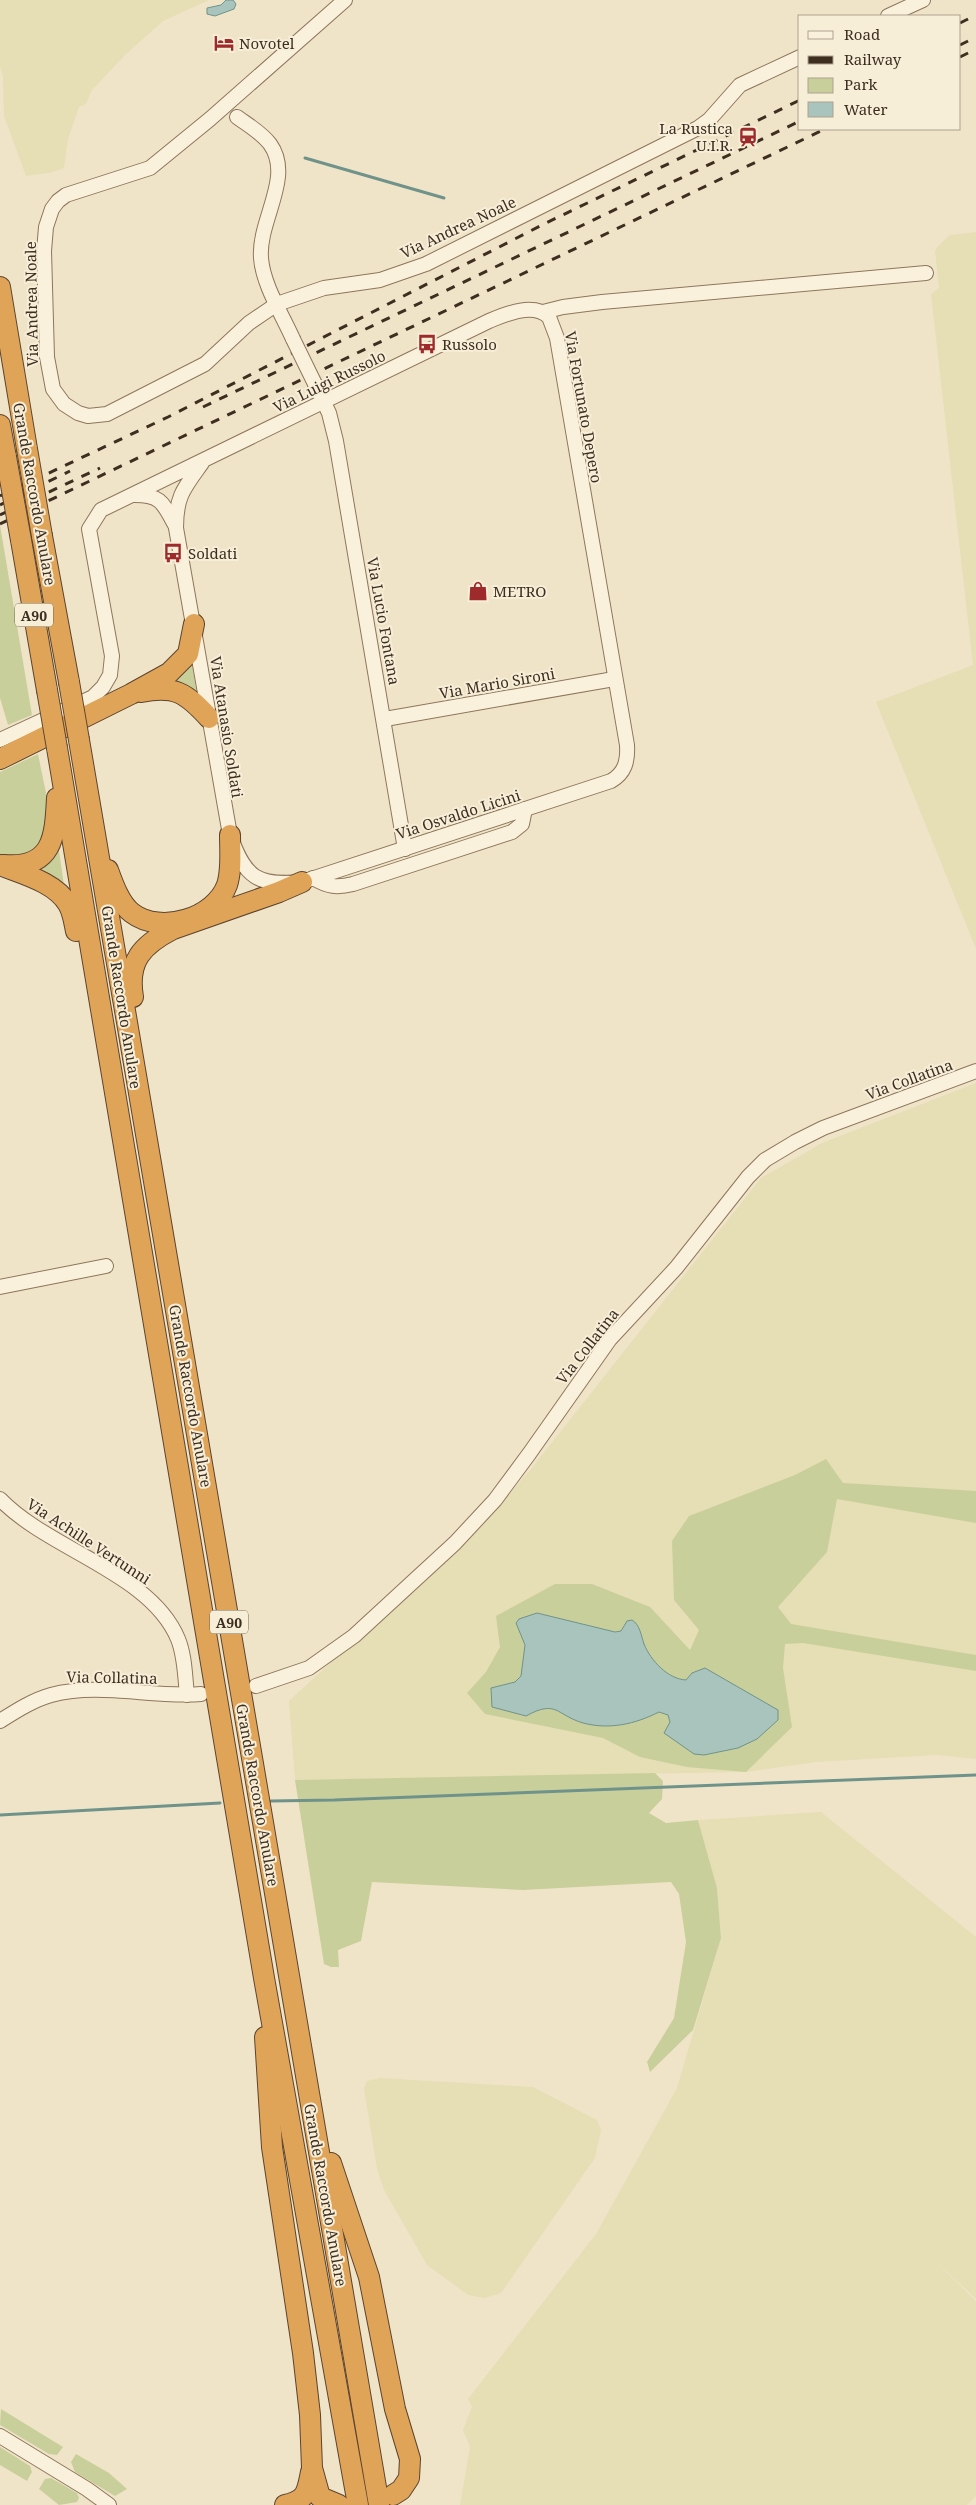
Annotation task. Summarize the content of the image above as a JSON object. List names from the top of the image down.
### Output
{
  "streets": {
    "highway": ["Grande Raccordo Anulare", "A90"],
    "street": [
      "Via Andrea Noale",
      "Via Luigi Russolo",
      "Via Fortunato Depero",
      "Via Lucio Fontana",
      "Via Mario Sironi",
      "Via Atanasio Soldati",
      "Via Osvaldo Licini",
      "Via Collatina",
      "Via Achille Vertunni"
    ]
  },
  "crossings": [
    ["Via Andrea Noale", "Via Lucio Fontana"],
    ["Via Luigi Russolo", "Via Fortunato Depero"],
    ["Via Luigi Russolo", "Via Lucio Fontana"],
    ["Via Luigi Russolo", "Via Atanasio Soldati"],
    ["Via Fortunato Depero", "Via Mario Sironi"],
    ["Via Fortunato Depero", "Via Osvaldo Licini"],
    ["Via Lucio Fontana", "Via Mario Sironi"],
    ["Via Lucio Fontana", "Via Osvaldo Licini"],
    ["Via Atanasio Soldati", "Via Osvaldo Licini"],
    ["Via Collatina", "Via Achille Vertunni"]
  ],
  "places": {
    "hotel": ["Novotel"],
    "station": ["La Rustica U.I.R."],
    "bus stop": ["Russolo", "Soldati"],
    "shop": ["METRO"]
  },
  "legend": [
    "Road",
    "Railway",
    "Park",
    "Water"
  ]
}
